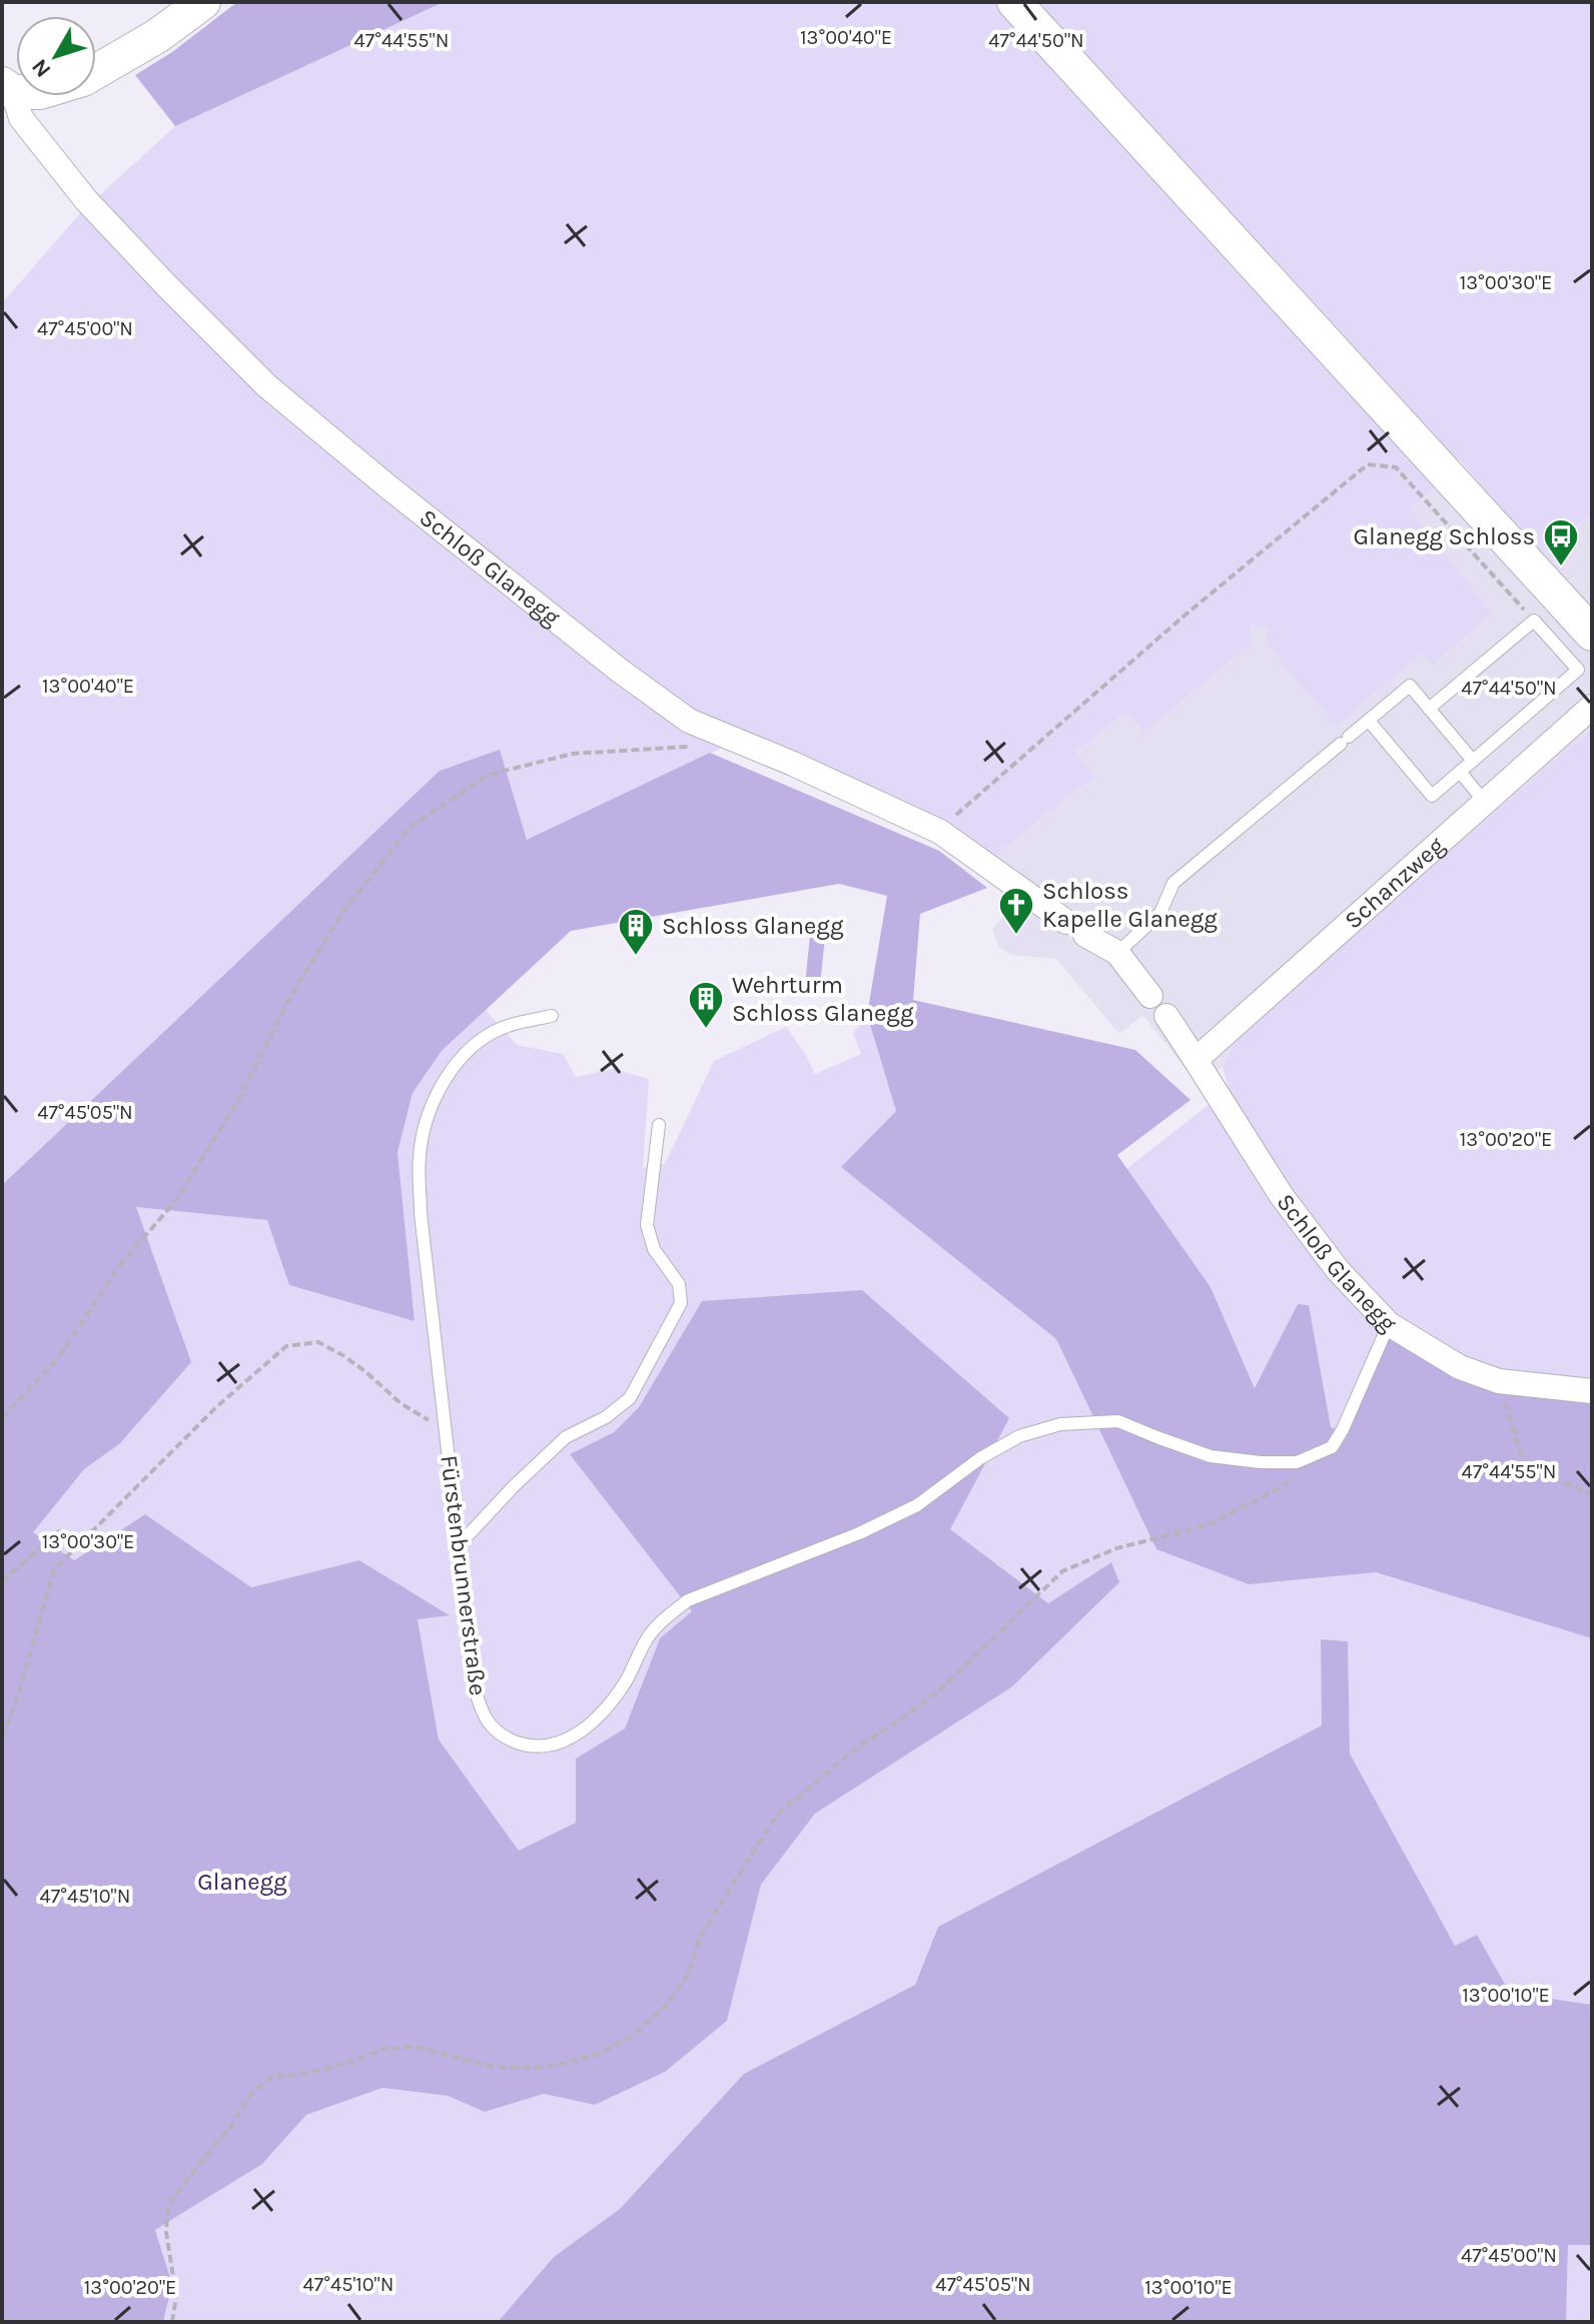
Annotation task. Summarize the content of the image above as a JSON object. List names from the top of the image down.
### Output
{
  "streets": {
    "street": ["Schloß Glanegg", "Schanzweg"],
    "lane": ["Fürstenbrunnerstraße"]
  },
  "crossings": [
    ["Schloß Glanegg", "Schanzweg"],
    ["Schloß Glanegg", "Fürstenbrunnerstraße"]
  ],
  "parks": ["Glanegg"],
  "places": {
    "bus stop": ["Glanegg Schloss"],
    "church": ["Schloss Kapelle Glanegg"],
    "building": ["Schloss Glanegg", "Wehrturm Schloss Glanegg"]
  },
  "north": "bottom left",
  "coordinates": [
    "13°00'40\"E",
    "47°44'50\"N",
    "47°44'55\"N",
    "13°00'30\"E",
    "47°45'00\"N",
    "47°45'05\"N",
    "13°00'20\"E",
    "47°45'10\"N",
    "13°00'10\"E"
  ]
}
